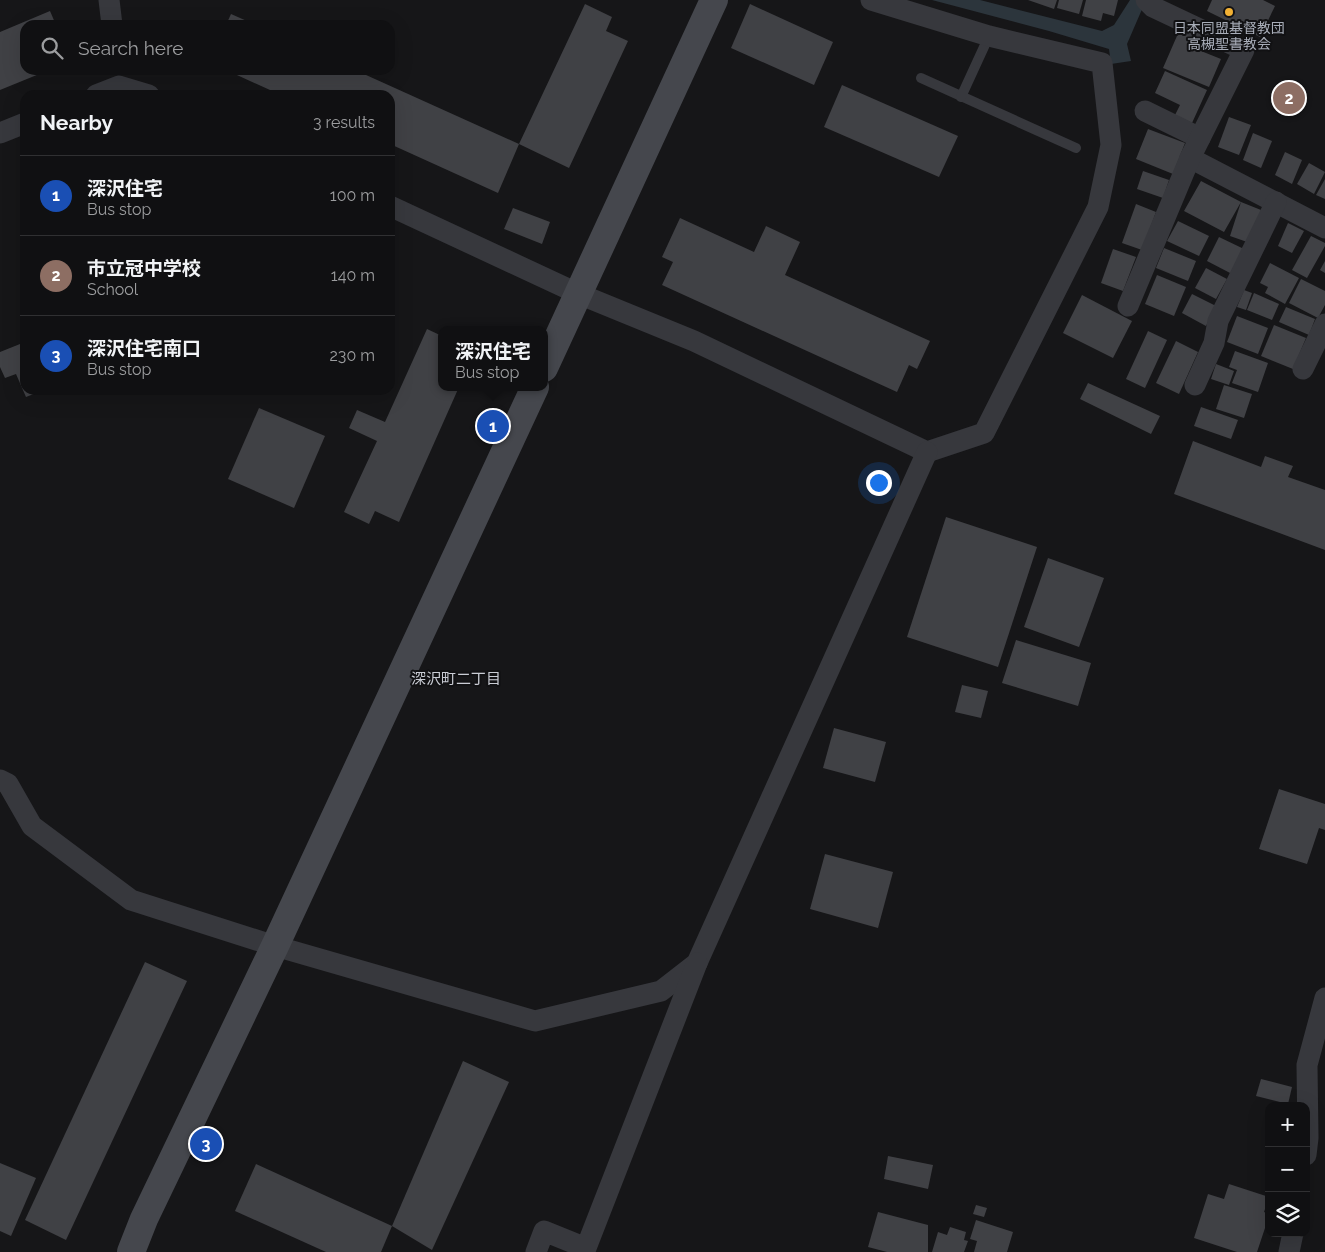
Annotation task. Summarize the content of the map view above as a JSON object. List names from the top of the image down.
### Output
{
  "districts": ["深沢町二丁目"],
  "places": ["日本同盟基督教団 高槻聖書教会"],
  "page": {
    "search": "Search here",
    "pins": ["2", "1", "3"],
    "heading": ["Nearby", "3 results"],
    "list": [
      {
        "mark": "1",
        "name": "深沢住宅",
        "note": "Bus stop",
        "value": "100 m"
      },
      {
        "mark": "2",
        "name": "市立冠中学校",
        "note": "School",
        "value": "140 m"
      },
      {
        "mark": "3",
        "name": "深沢住宅南口",
        "note": "Bus stop",
        "value": "230 m"
      }
    ],
    "popup": ["深沢住宅", "Bus stop"],
    "map_buttons": ["+", "−"]
  }
}
